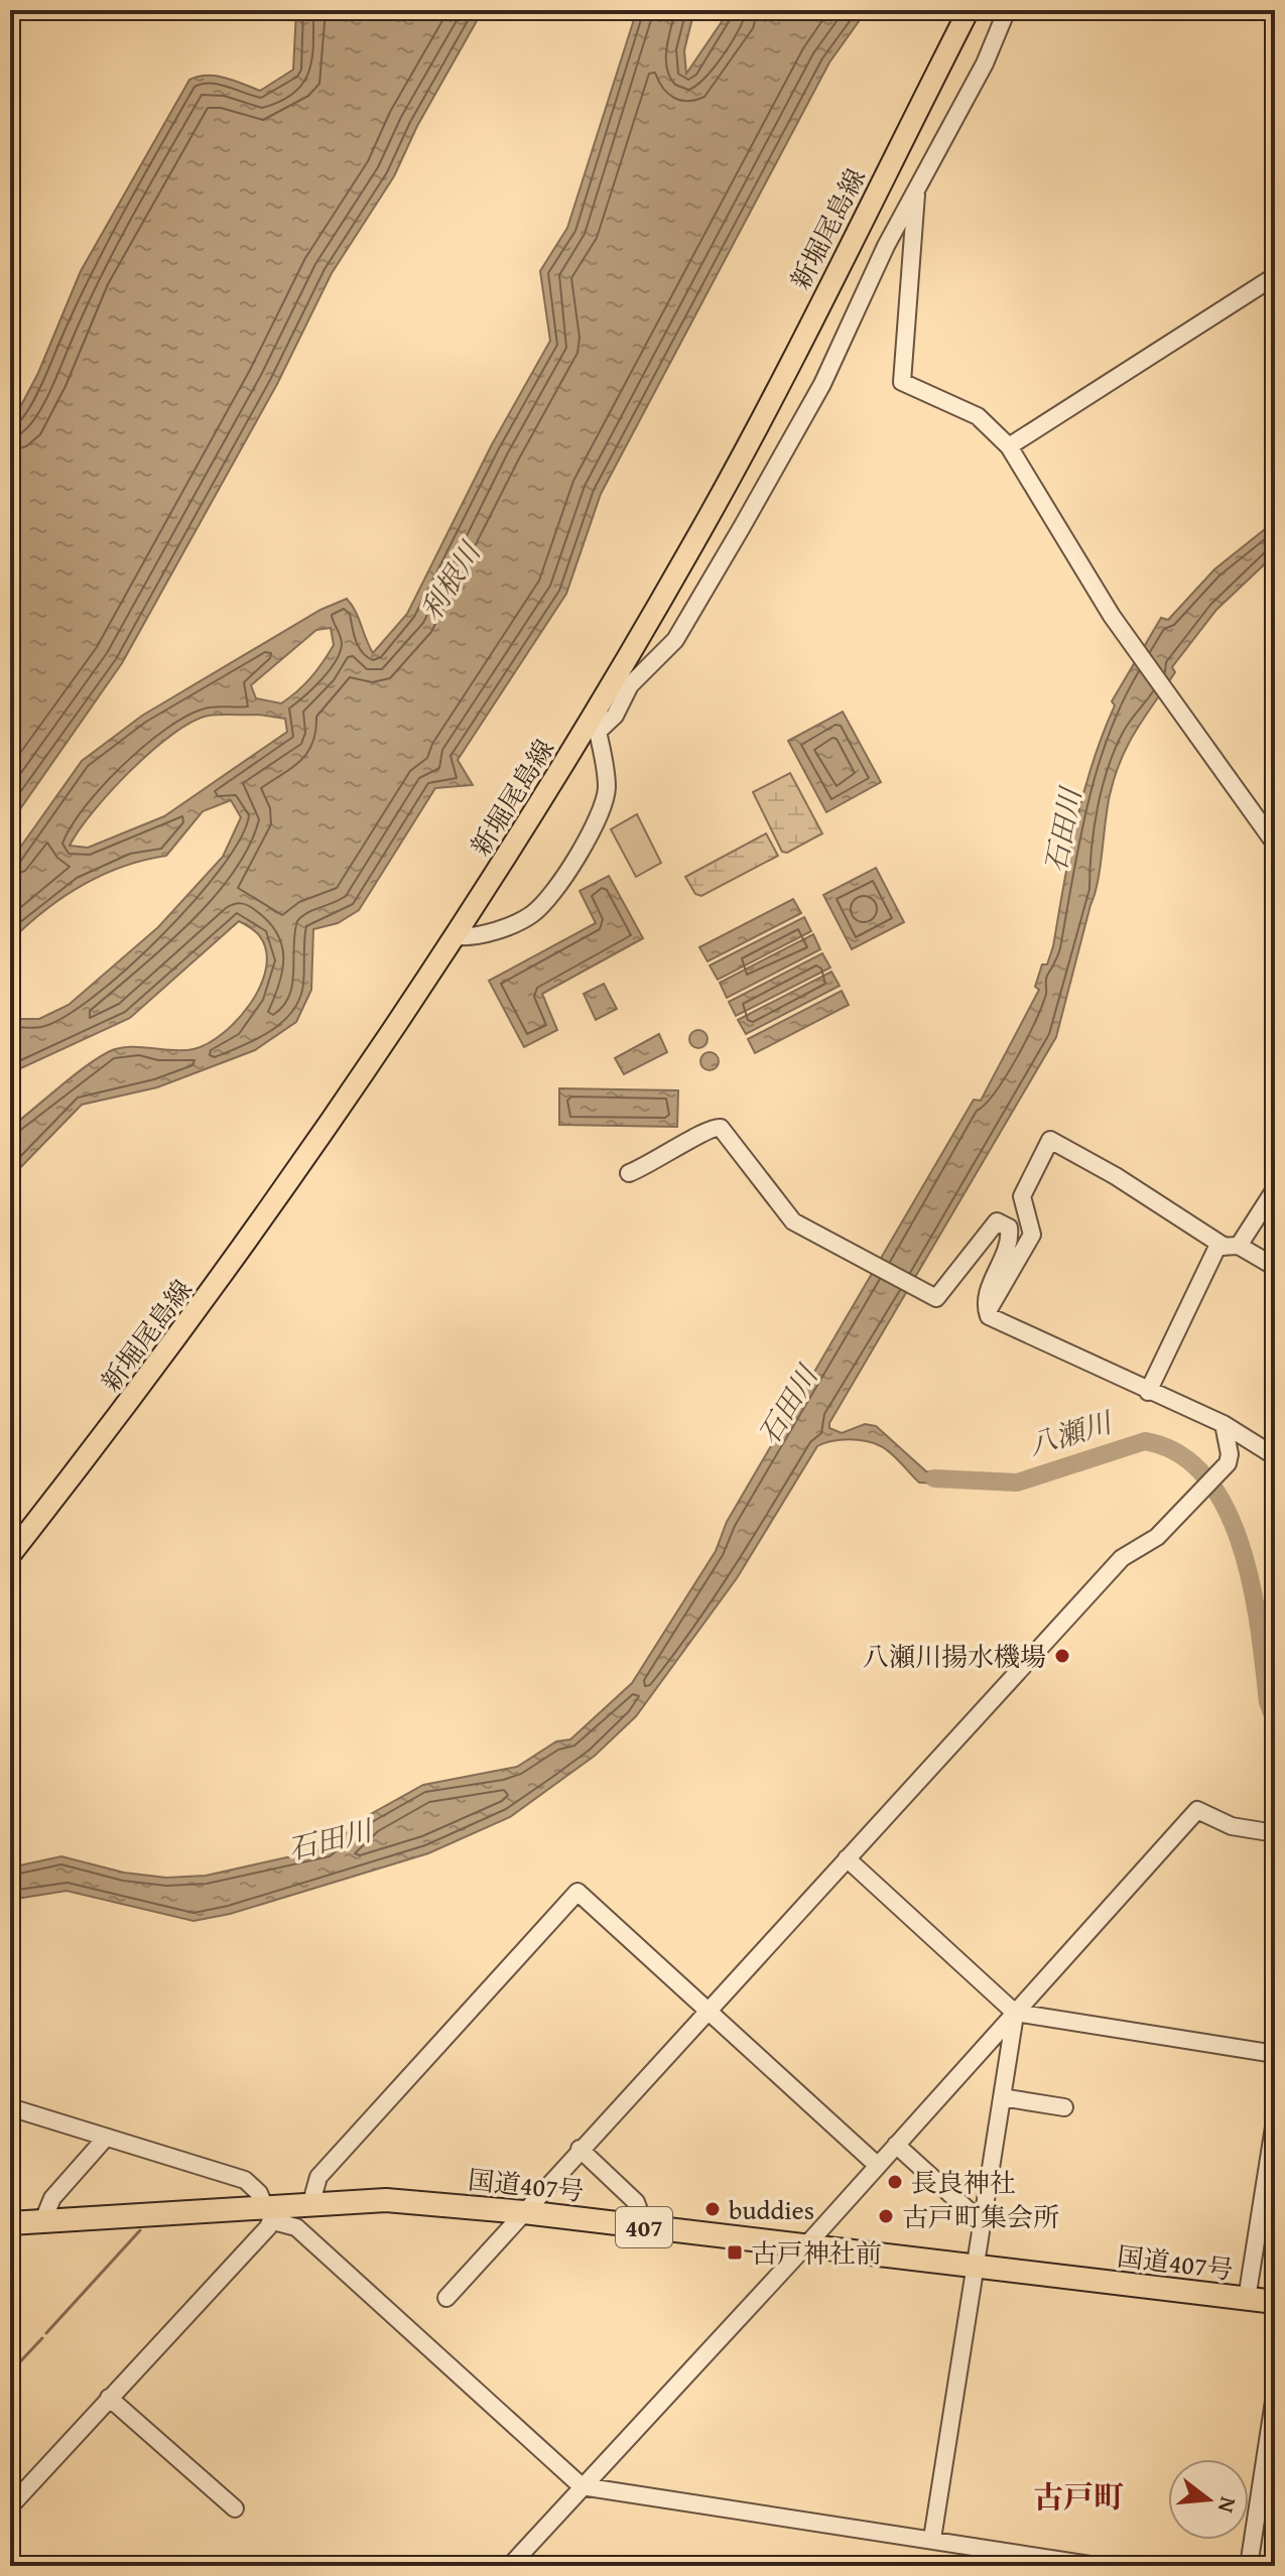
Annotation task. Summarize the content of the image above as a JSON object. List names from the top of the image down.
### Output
{
  "streets": {
    "highway": ["国道407号", "407"],
    "main road": ["新堀尾島線"]
  },
  "districts": ["古戸町"],
  "water": ["利根川", "石田川", "八瀬川"],
  "places": {
    "other": [
      "八瀬川揚水機場",
      "長良神社",
      "buddies",
      "古戸町集会所"
    ],
    "transit": ["古戸神社前"]
  },
  "north": "right"
}
